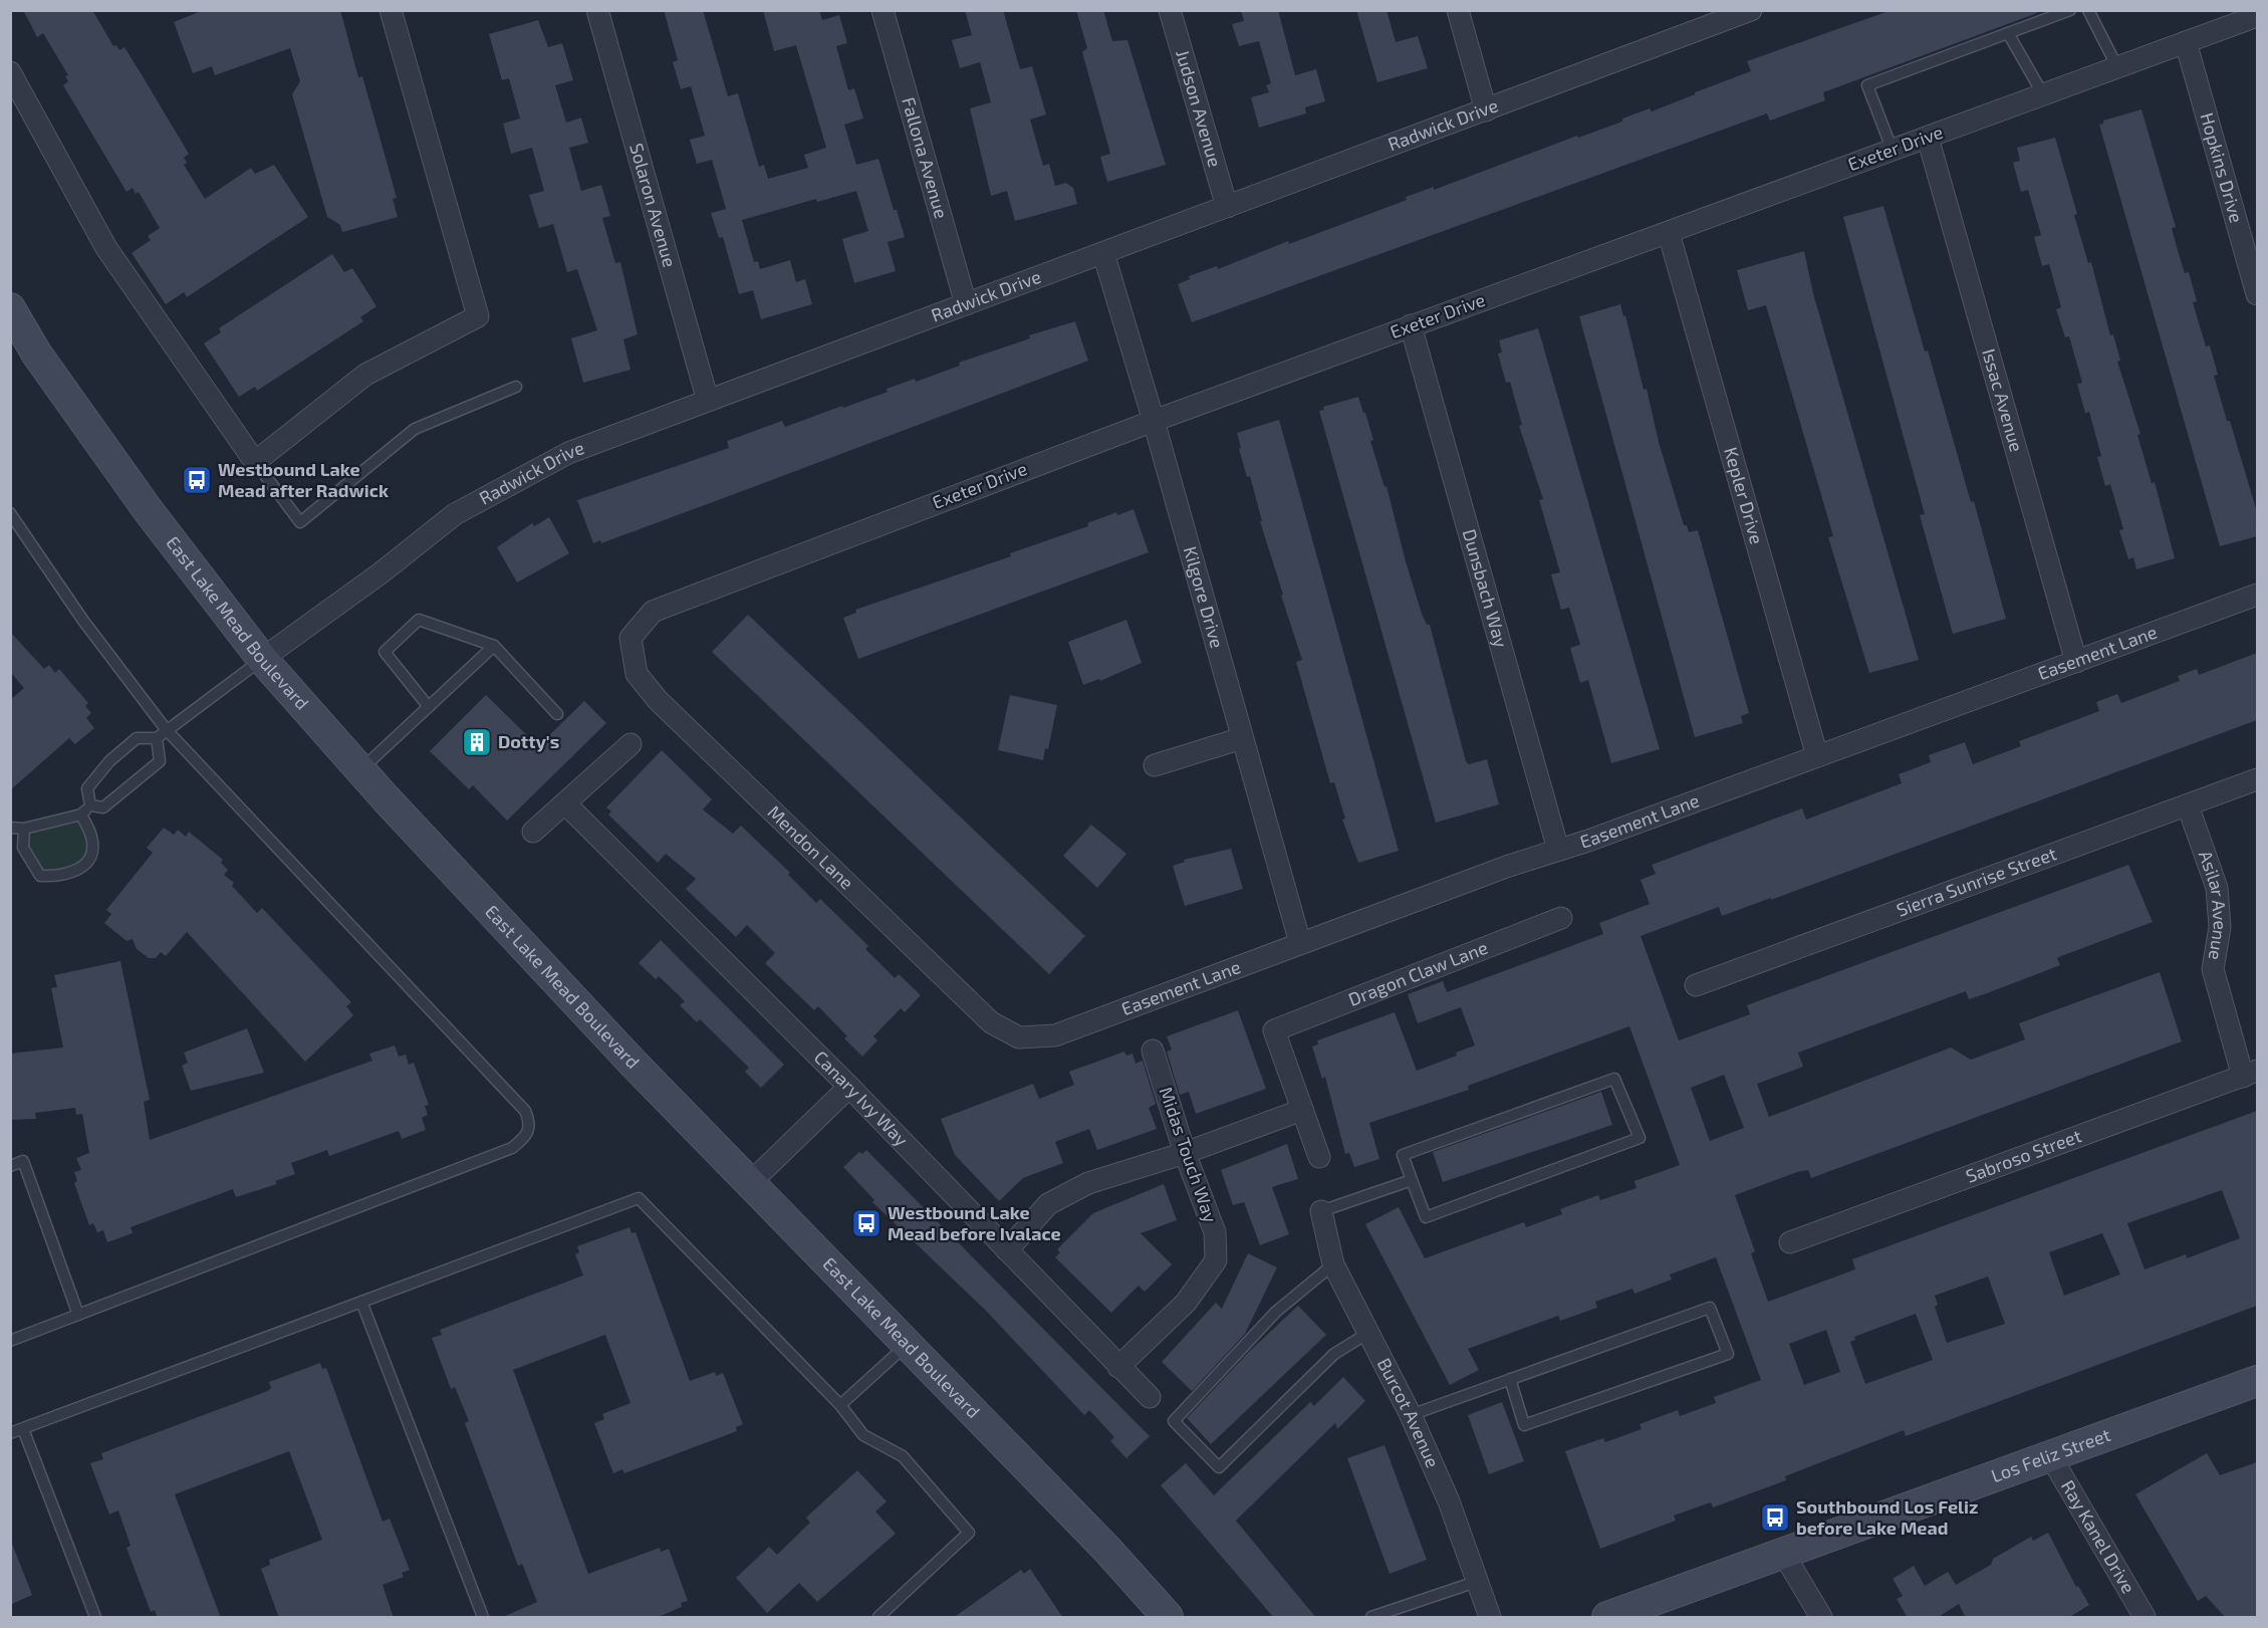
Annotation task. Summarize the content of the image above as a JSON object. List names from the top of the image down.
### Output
{
  "streets": {
    "main road": ["East Lake Mead Boulevard", "Los Feliz Street"],
    "street": [
      "Judson Avenue",
      "Radwick Drive",
      "Exeter Drive",
      "Fallona Avenue",
      "Hopkins Drive",
      "Solaron Avenue",
      "Issac Avenue",
      "Kepler Drive",
      "Dunsbach Way",
      "Kilgore Drive",
      "Easement Lane",
      "Mendon Lane",
      "Sierra Sunrise Street",
      "Asilar Avenue",
      "Dragon Claw Lane",
      "Canary Ivy Way",
      "Midas Touch Way",
      "Sabroso Street",
      "Burcot Avenue",
      "Ray Kanel Drive"
    ]
  },
  "crossings": [
    ["Judson Avenue", "Radwick Drive"],
    ["Radwick Drive", "Fallona Avenue"],
    ["Radwick Drive", "Solaron Avenue"],
    ["Radwick Drive", "Kilgore Drive"],
    ["Radwick Drive", "East Lake Mead Boulevard"],
    ["Exeter Drive", "Hopkins Drive"],
    ["Exeter Drive", "Issac Avenue"],
    ["Exeter Drive", "Kepler Drive"],
    ["Exeter Drive", "Dunsbach Way"],
    ["Exeter Drive", "Kilgore Drive"],
    ["Exeter Drive", "Mendon Lane"],
    ["Issac Avenue", "Easement Lane"],
    ["Kepler Drive", "Easement Lane"],
    ["Dunsbach Way", "Easement Lane"],
    ["Kilgore Drive", "Easement Lane"],
    ["Easement Lane", "Mendon Lane"],
    ["Sierra Sunrise Street", "Asilar Avenue"],
    ["Asilar Avenue", "Sabroso Street"],
    ["Canary Ivy Way", "Midas Touch Way"],
    ["Los Feliz Street", "Ray Kanel Drive"]
  ],
  "places": {
    "bus stop": ["Westbound Lake Mead after Radwick", "Westbound Lake Mead before Ivalace", "Southbound Los Feliz before Lake Mead"],
    "building": ["Dotty's"]
  }
}
